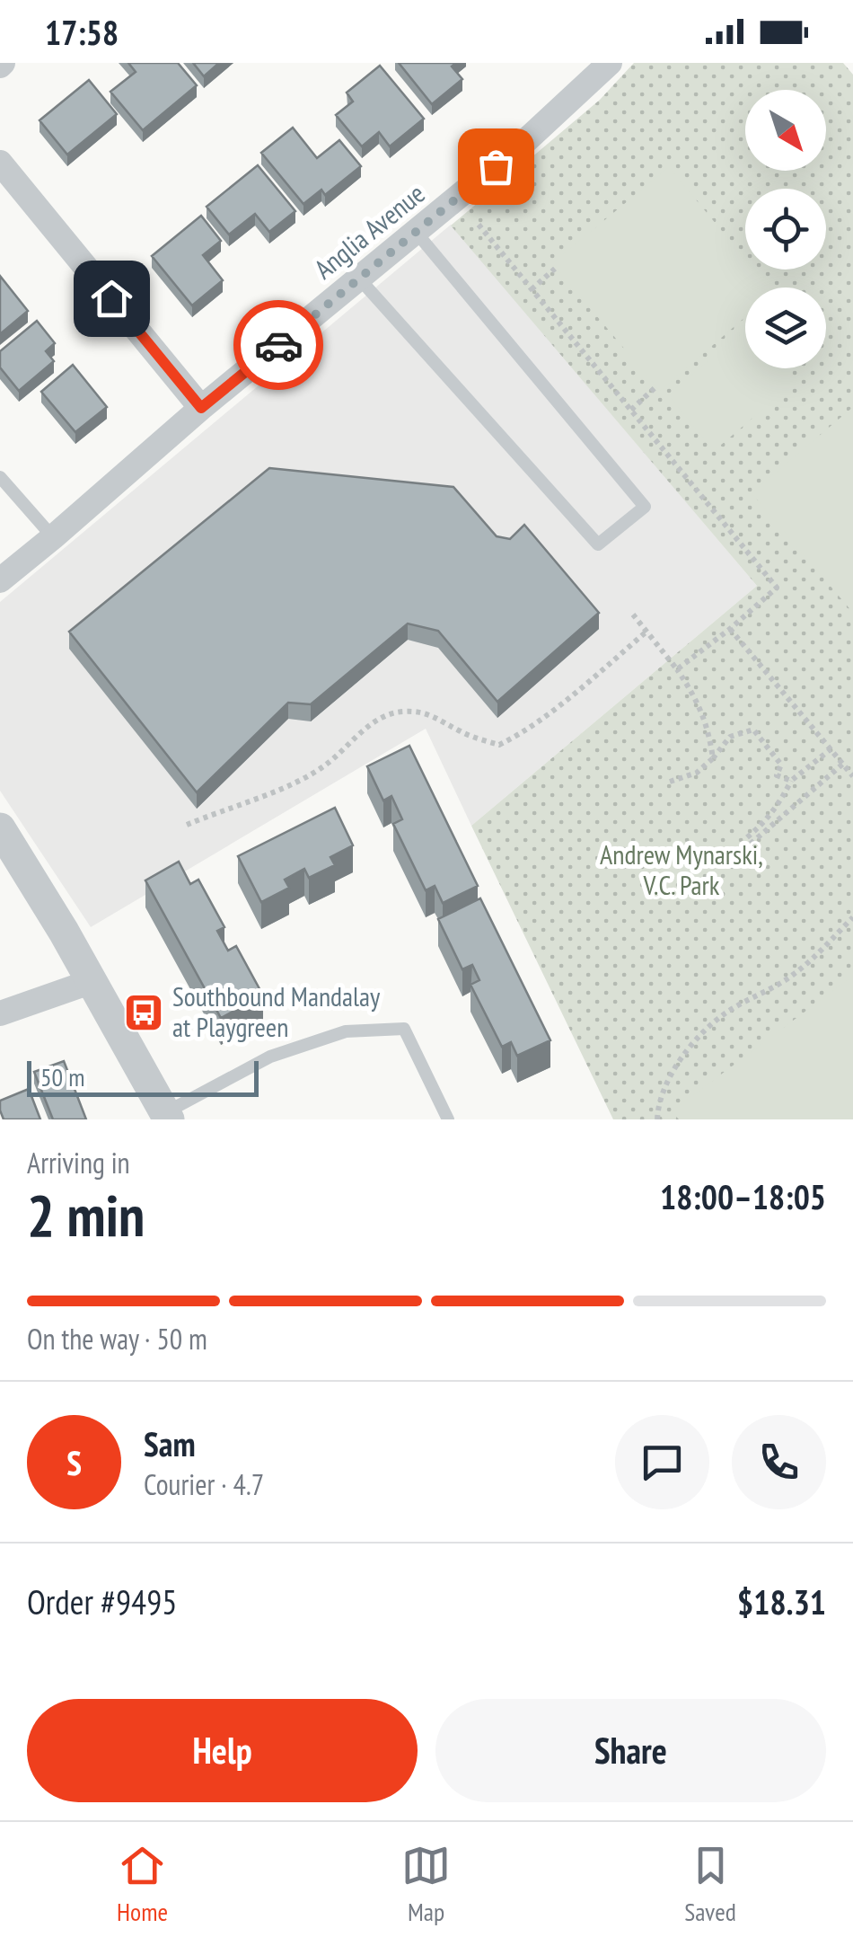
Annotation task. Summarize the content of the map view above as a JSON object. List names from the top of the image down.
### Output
{
  "streets": {
    "street": ["Anglia Avenue"]
  },
  "parks": ["Andrew Mynarski, V.C. Park"],
  "places": {
    "bus stop": ["Southbound Mandalay at Playgreen"]
  },
  "scale_bar": "50 m",
  "north": "bottom right",
  "page": {
    "status": "17:58",
    "scale": "50 m",
    "heading": ["2 min", "Arriving in", "18:00–18:05"],
    "panel": [
      "Sam",
      "Courier · 4.7",
      "Order #9495",
      "$18.31"
    ],
    "bar": "On the way · 50 m",
    "round": "S",
    "buttons": ["Help", "Share"],
    "tabs": ["Home", "Map", "Saved"]
  }
}
